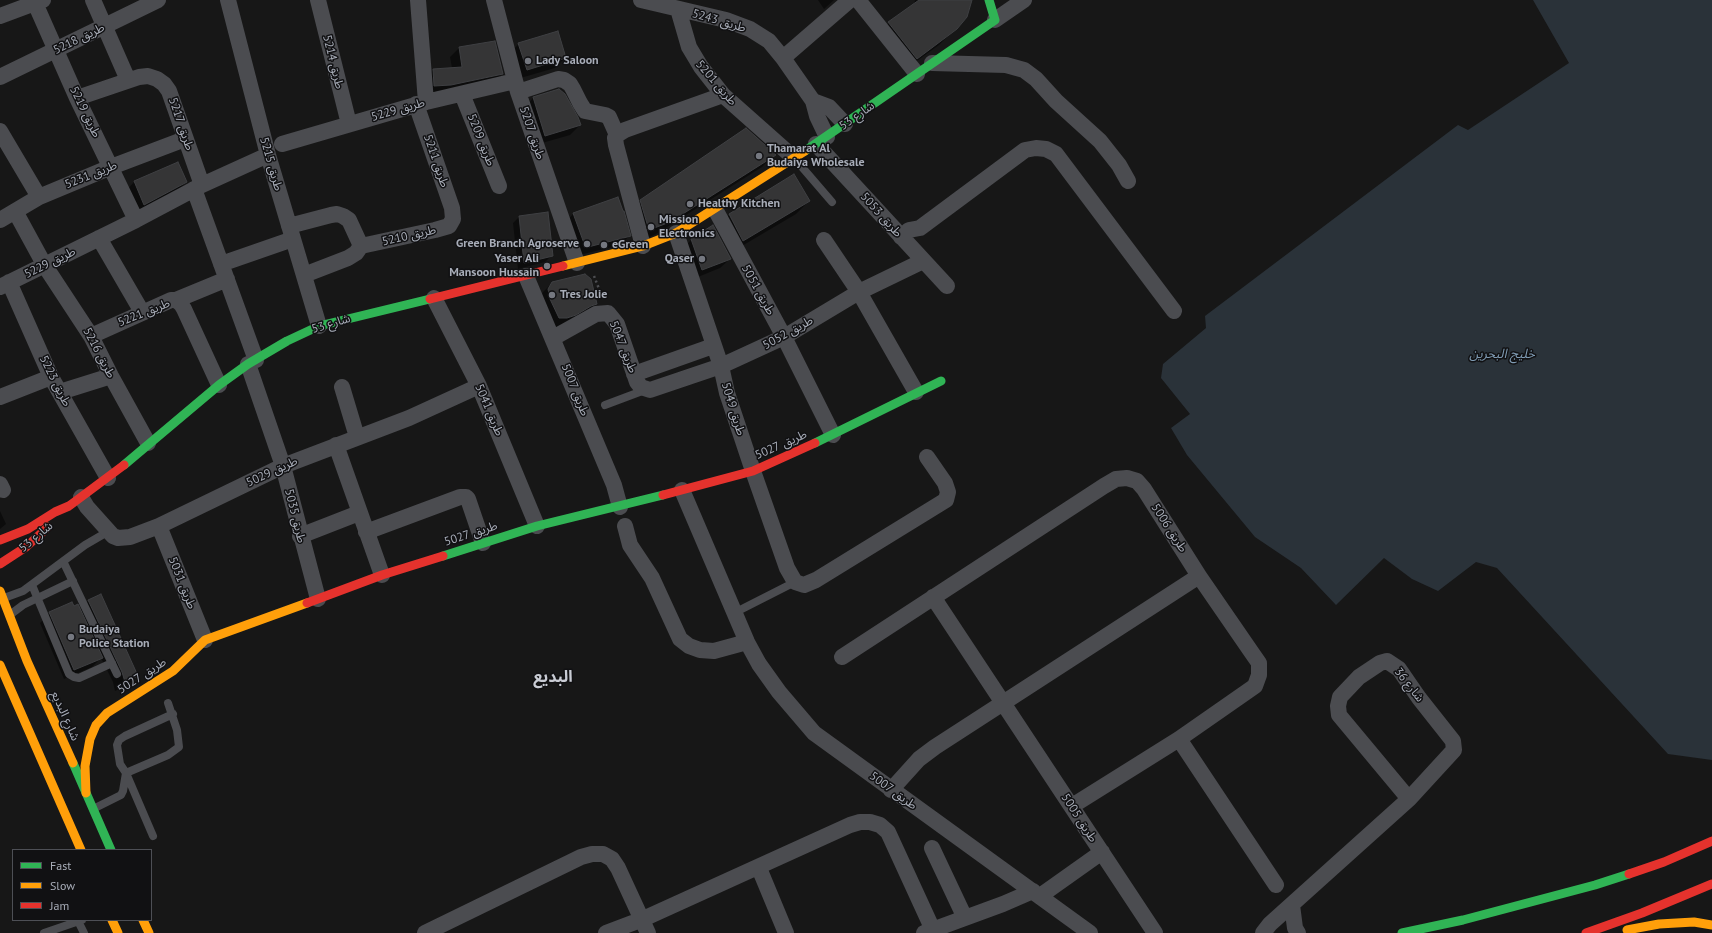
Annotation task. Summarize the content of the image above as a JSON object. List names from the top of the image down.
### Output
{
  "streets": {
    "street": [
      "طريق 5243",
      "طريق 5218",
      "طريق 5214",
      "طريق 5201",
      "طريق 5229",
      "طريق 5219",
      "شارع 53",
      "طريق 5217",
      "طريق 5207",
      "طريق 5209",
      "طريق 5211",
      "طريق 5215",
      "طريق 5231",
      "طريق 5053",
      "طريق 5210",
      "طريق 5051",
      "طريق 5221",
      "طريق 5052",
      "طريق 5047",
      "طريق 5216",
      "طريق 5223",
      "طريق 5007",
      "طريق 5049",
      "طريق 5041",
      "طريق 5027",
      "طريق 5029",
      "طريق 5035",
      "طريق 5006",
      "طريق 5031",
      "شارع 36",
      "شارع البديع",
      "طريق 5005"
    ]
  },
  "crossings": [
    ["طريق 5243", "طريق 5201"],
    ["طريق 5243", "شارع 53"],
    ["طريق 5243", "طريق 5053"],
    ["طريق 5218", "طريق 5219"],
    ["طريق 5214", "طريق 5229"],
    ["طريق 5201", "شارع 53"],
    ["طريق 5229", "طريق 5219"],
    ["طريق 5229", "طريق 5217"],
    ["طريق 5229", "طريق 5207"],
    ["طريق 5229", "طريق 5209"],
    ["طريق 5229", "طريق 5211"],
    ["طريق 5229", "طريق 5215"],
    ["طريق 5229", "طريق 5216"],
    ["طريق 5229", "طريق 5223"],
    ["طريق 5219", "طريق 5217"],
    ["طريق 5219", "طريق 5231"],
    ["شارع 53", "طريق 5217"],
    ["شارع 53", "طريق 5207"],
    ["شارع 53", "طريق 5215"],
    ["شارع 53", "طريق 5053"],
    ["شارع 53", "طريق 5051"],
    ["شارع 53", "طريق 5221"],
    ["شارع 53", "طريق 5216"],
    ["شارع 53", "طريق 5223"],
    ["شارع 53", "طريق 5007"],
    ["شارع 53", "طريق 5049"],
    ["شارع 53", "طريق 5041"],
    ["شارع 53", "طريق 5029"],
    ["شارع 53", "طريق 5035"],
    ["طريق 5217", "طريق 5231"],
    ["طريق 5217", "طريق 5035"],
    ["طريق 5211", "طريق 5210"],
    ["طريق 5231", "طريق 5216"],
    ["طريق 5053", "طريق 5052"],
    ["طريق 5051", "طريق 5052"],
    ["طريق 5051", "طريق 5027"],
    ["طريق 5221", "طريق 5216"],
    ["طريق 5052", "طريق 5047"],
    ["طريق 5052", "طريق 5049"],
    ["طريق 5047", "طريق 5007"],
    ["طريق 5007", "طريق 5027"],
    ["طريق 5049", "طريق 5027"],
    ["طريق 5041", "طريق 5027"],
    ["طريق 5041", "طريق 5029"],
    ["طريق 5027", "طريق 5035"],
    ["طريق 5027", "طريق 5031"],
    ["طريق 5027", "شارع البديع"],
    ["طريق 5029", "طريق 5035"],
    ["طريق 5029", "طريق 5031"],
    ["طريق 5006", "طريق 5005"]
  ],
  "districts": ["البديع"],
  "water": ["خليج البحرين"],
  "places": [
    "Lady Saloon",
    "Thamarat Al Budaiya Wholesale",
    "Healthy Kitchen",
    "Mission Electronics",
    "Green Branch Agroserve",
    "eGreen",
    "Qaser",
    "Yaser Ali Mansoon Hussain",
    "Tres Jolie",
    "Budaiya Police Station"
  ],
  "legend": ["Fast", "Slow", "Jam"]
}
